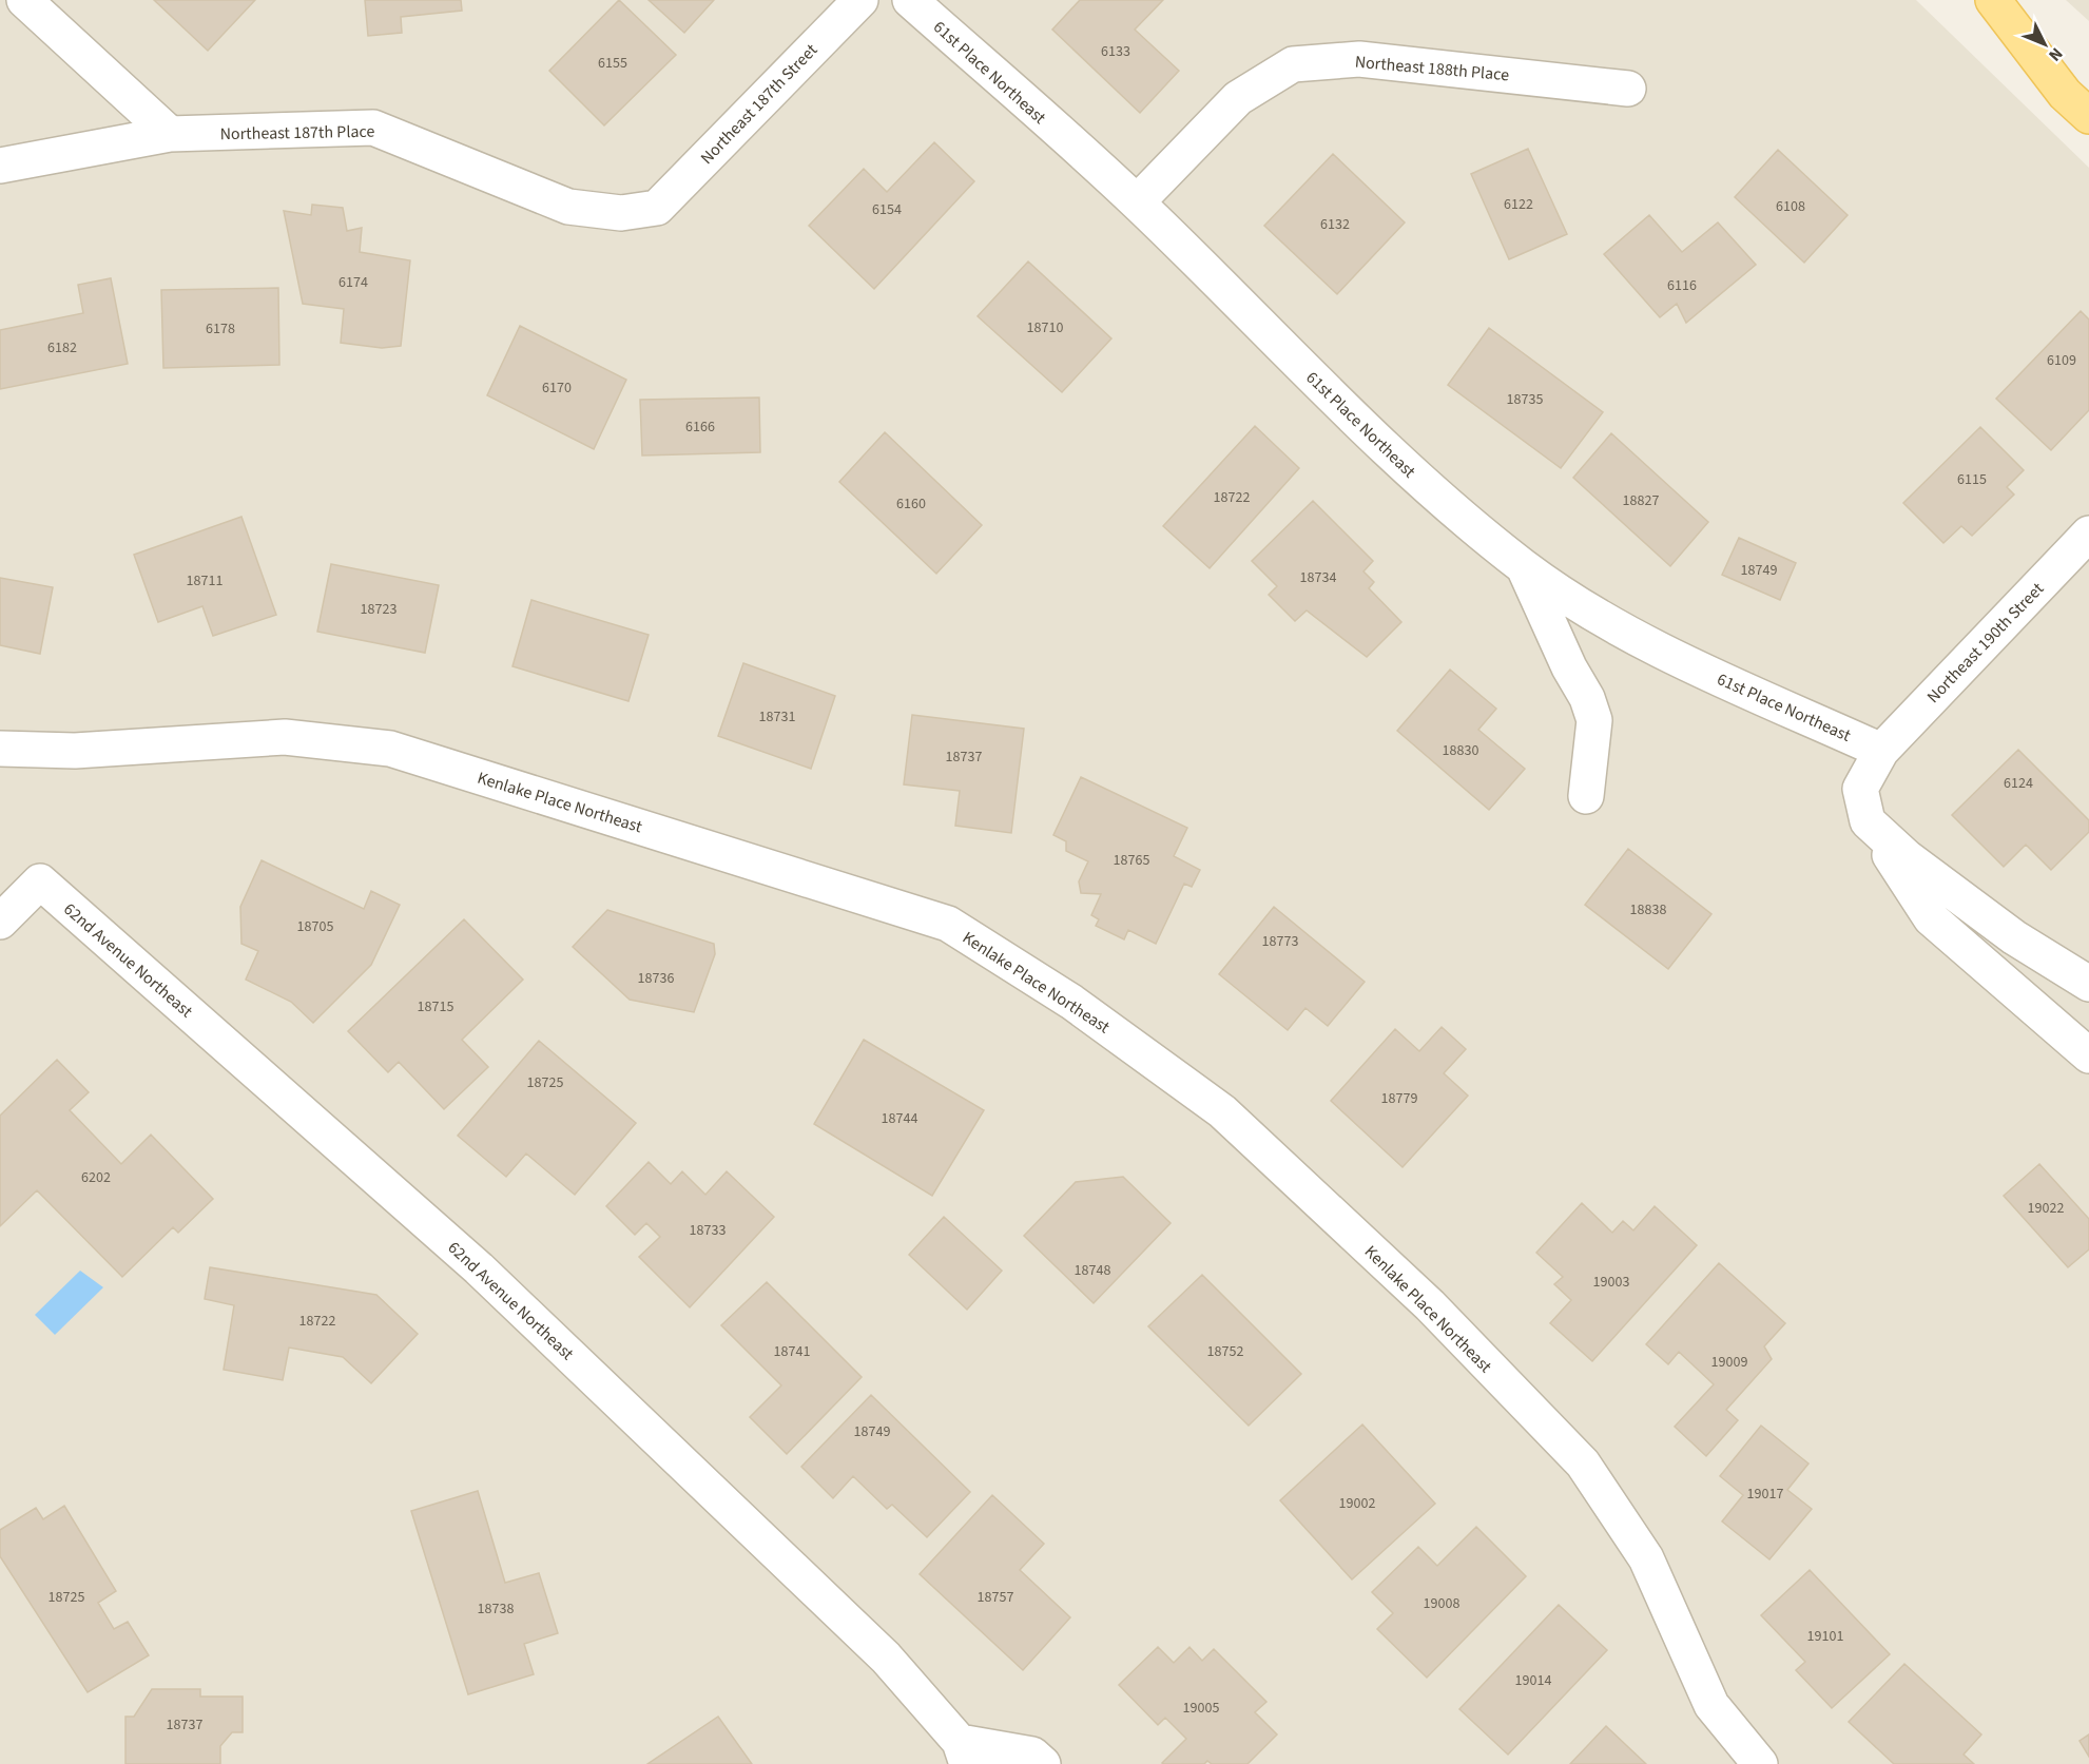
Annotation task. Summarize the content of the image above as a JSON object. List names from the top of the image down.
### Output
{
  "streets": {
    "street": [
      "Northeast 188th Place",
      "61st Place Northeast",
      "Northeast 187th Street",
      "Northeast 187th Place",
      "Northeast 190th Street",
      "Kenlake Place Northeast",
      "62nd Avenue Northeast"
    ]
  },
  "crossings": [
    ["Northeast 188th Place", "61st Place Northeast"],
    ["61st Place Northeast", "Northeast 190th Street"],
    ["Northeast 187th Street", "Northeast 187th Place"]
  ],
  "house_numbers": [
    "6133",
    "6155",
    "6122",
    "6108",
    "6154",
    "6132",
    "6174",
    "6116",
    "18710",
    "6178",
    "6182",
    "6109",
    "6170",
    "18735",
    "6166",
    "6115",
    "18722",
    "18827",
    "6160",
    "18749",
    "18734",
    "18711",
    "18723",
    "18731",
    "18830",
    "18737",
    "6124",
    "18765",
    "18838",
    "18705",
    "18773",
    "18736",
    "18715",
    "18725",
    "18779",
    "18744",
    "6202",
    "19022",
    "18733",
    "18748",
    "19003",
    "18722",
    "18741",
    "18752",
    "19009",
    "18749",
    "19017",
    "19002",
    "18725",
    "18757",
    "19008",
    "18738",
    "19101",
    "19014",
    "19005",
    "18737"
  ],
  "north": "bottom right"
}
